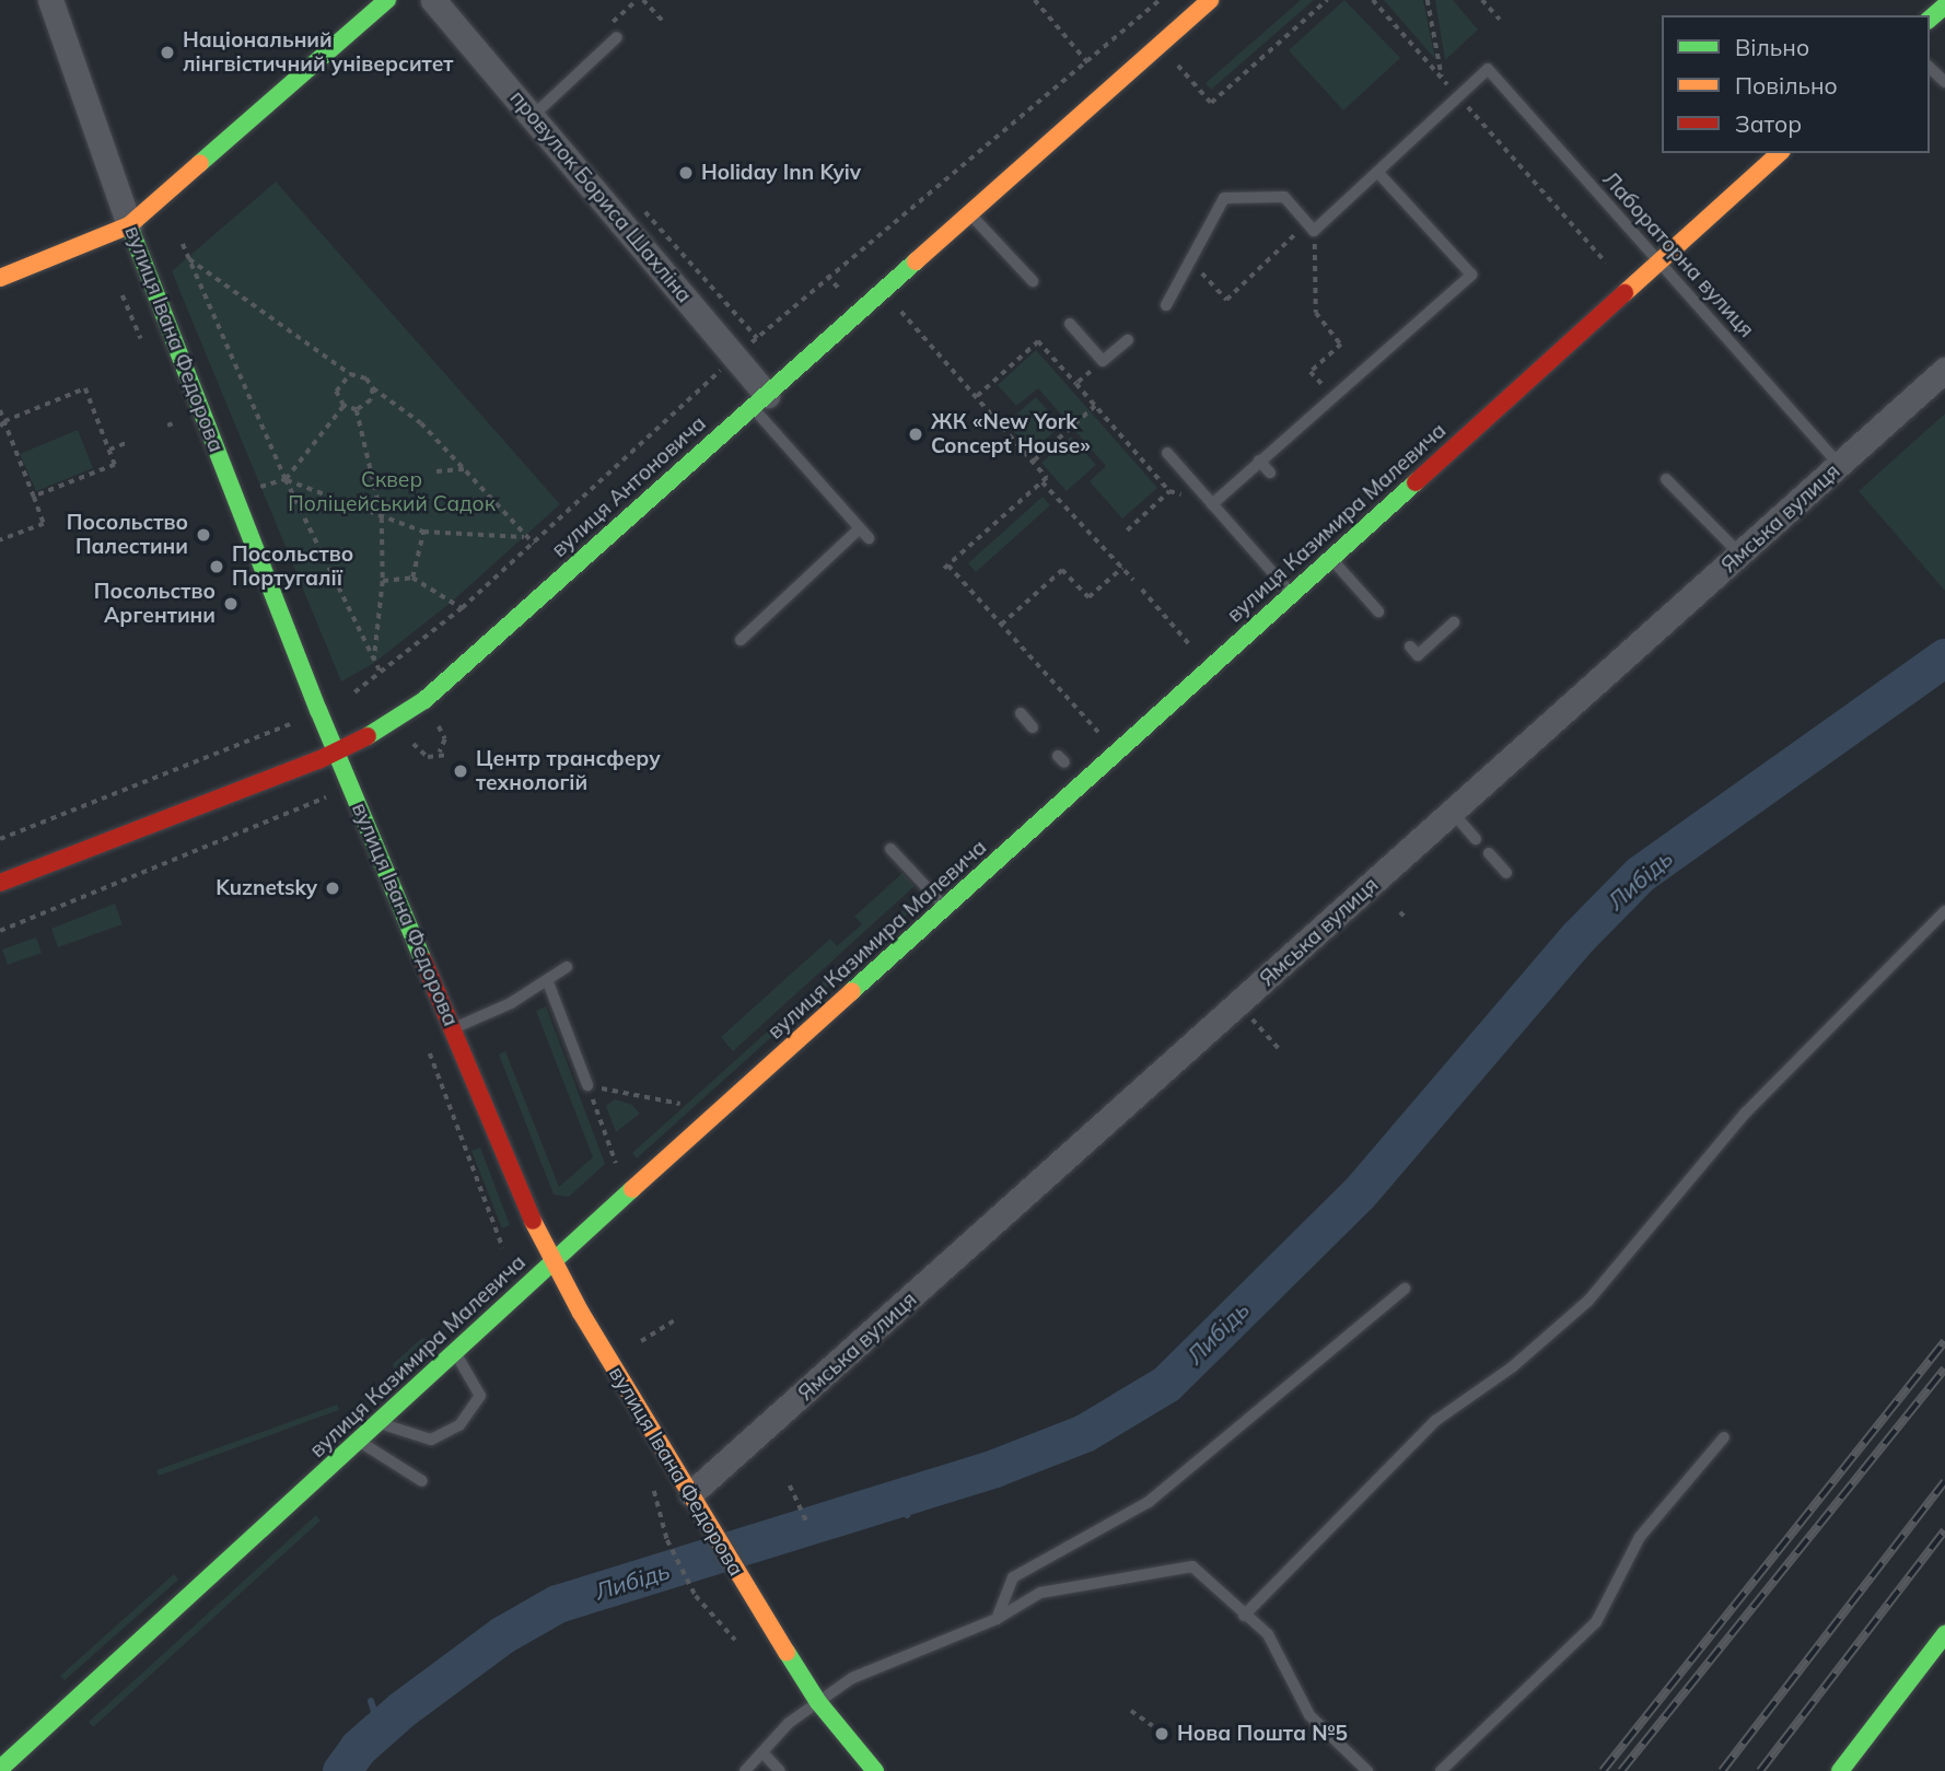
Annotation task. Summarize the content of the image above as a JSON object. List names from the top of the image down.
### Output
{
  "streets": {
    "main road": ["вулиця Івана Федорова", "вулиця Антоновича", "вулиця Казимира Малевича"],
    "street": ["провулок Бориса Шахліна", "Ямська вулиця"],
    "lane": ["Лабораторна вулиця"]
  },
  "crossings": [
    ["провулок Бориса Шахліна", "вулиця Антоновича"],
    ["Лабораторна вулиця", "Ямська вулиця"],
    ["Лабораторна вулиця", "вулиця Казимира Малевича"],
    ["вулиця Івана Федорова", "вулиця Антоновича"],
    ["вулиця Івана Федорова", "Ямська вулиця"],
    ["вулиця Івана Федорова", "вулиця Казимира Малевича"]
  ],
  "water": ["Либідь"],
  "parks": ["Сквер Поліцейський Садок"],
  "places": [
    "Національний лінгвістичний університет",
    "Holiday Inn Kyiv",
    "ЖК «New York Concept House»",
    "Посольство Палестини",
    "Посольство Португалії",
    "Посольство Аргентини",
    "Центр трансферу технологій",
    "Kuznetsky",
    "Нова Пошта №5"
  ],
  "legend": ["Вільно", "Повільно", "Затор"]
}
